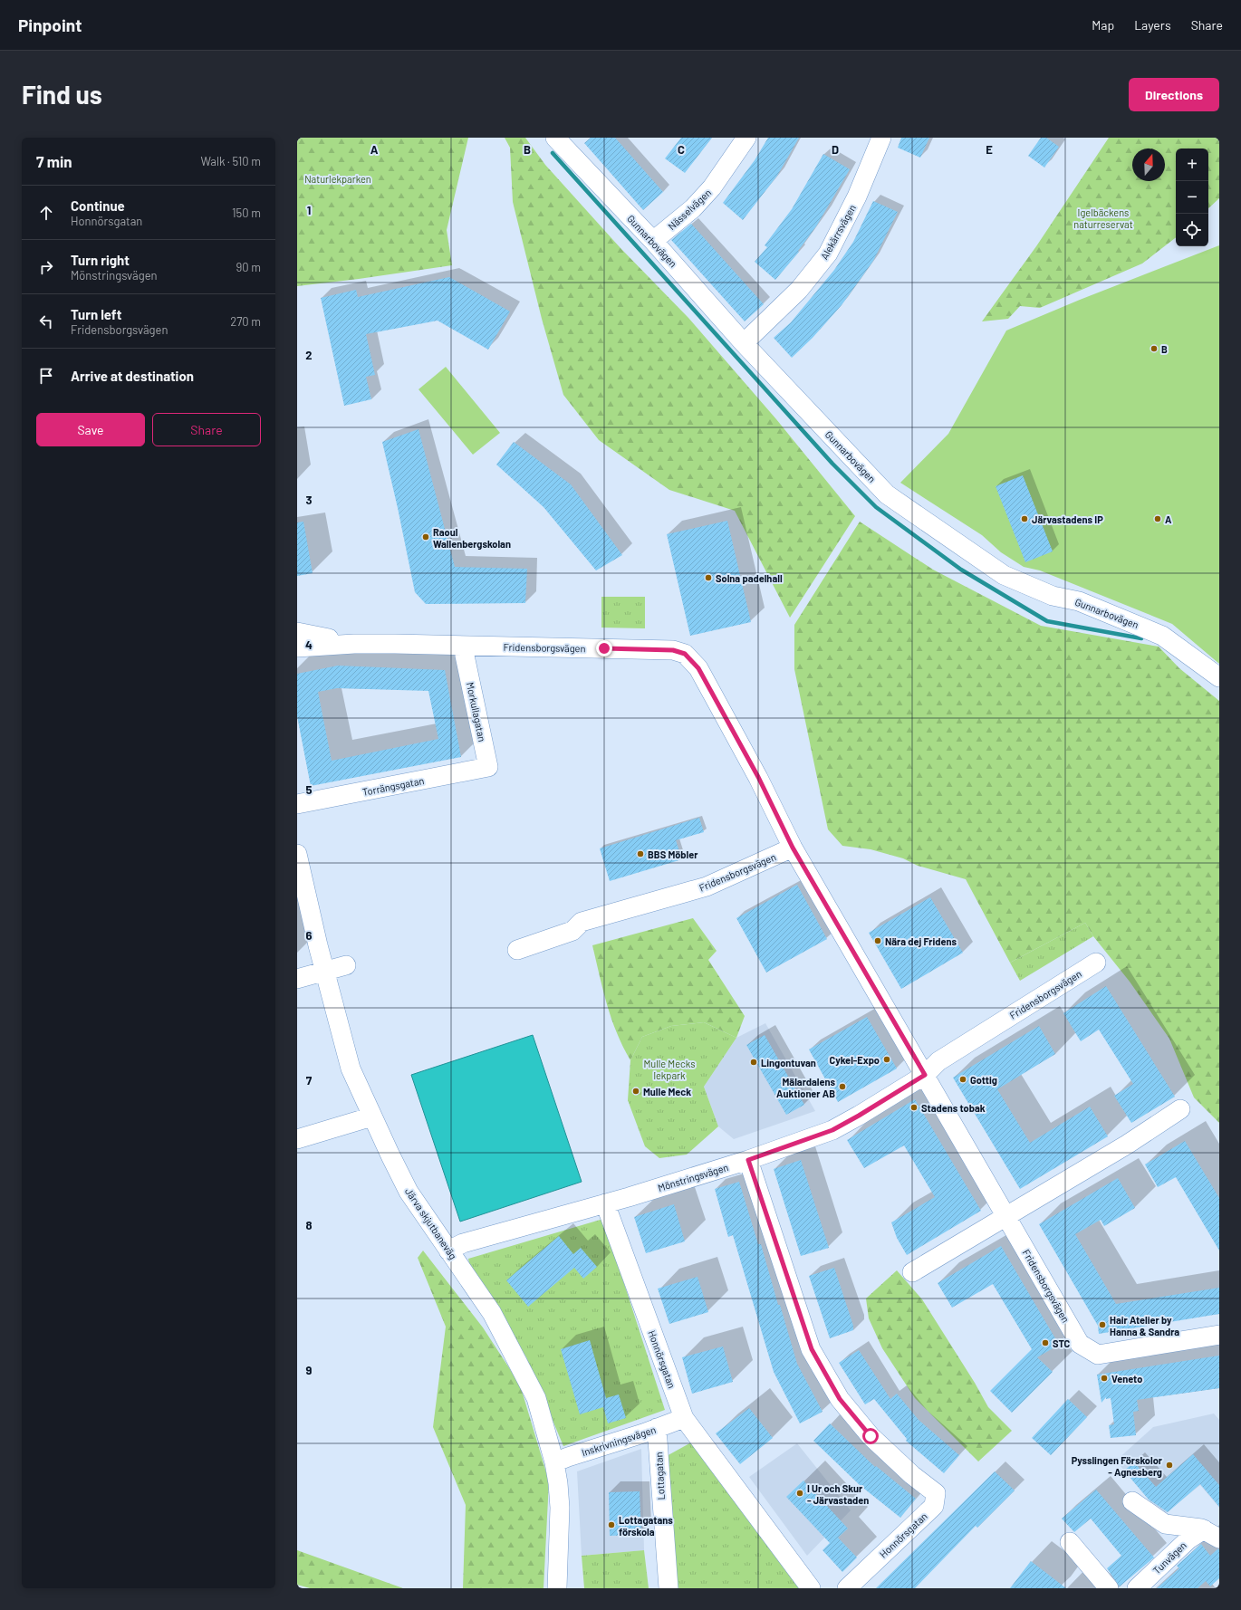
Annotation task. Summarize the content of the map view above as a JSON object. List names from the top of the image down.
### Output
{
  "streets": {
    "street": [
      "Nässelvägen",
      "Alekärrsvägen",
      "Gunnarbovägen",
      "Fridensborgsvägen",
      "Morkullagatan",
      "Torrängsgatan",
      "Mönstringsvägen",
      "Järva skjutbaneväg",
      "Honnörsgatan",
      "Inskrivningsvägen",
      "Lottagatan",
      "Tunvägen"
    ]
  },
  "crossings": [
    ["Nässelvägen", "Gunnarbovägen"],
    ["Alekärrsvägen", "Gunnarbovägen"],
    ["Fridensborgsvägen", "Mönstringsvägen"],
    ["Morkullagatan", "Torrängsgatan"],
    ["Mönstringsvägen", "Järva skjutbaneväg"],
    ["Mönstringsvägen", "Honnörsgatan"],
    ["Järva skjutbaneväg", "Inskrivningsvägen"],
    ["Honnörsgatan", "Inskrivningsvägen"],
    ["Inskrivningsvägen", "Lottagatan"]
  ],
  "parks": ["Naturlekparken", "Igelbäckens naturreservat", "Mulle Mecks lekpark"],
  "places": [
    "B",
    "Järvastadens IP",
    "A",
    "Raoul Wallenbergskolan",
    "Solna padelhall",
    "BBS Möbler",
    "Nära dej Fridens",
    "Cykel-Expo",
    "Lingontuvan",
    "Gottig",
    "Mälardalens Auktioner AB",
    "Mulle Meck",
    "Stadens tobak",
    "Hair Atelier by Hanna & Sandra",
    "STC",
    "Veneto",
    "Pysslingen Förskolor - Agnesberg",
    "I Ur och Skur - Järvastaden",
    "Lottagatans förskola"
  ],
  "north": "top",
  "page": {
    "header": "Pinpoint",
    "nav": ["Map", "Layers", "Share"],
    "buttons": [
      "Directions",
      ["Save", "Share"]
    ],
    "title": "Find us",
    "heading": ["7 min", "Walk · 510 m"],
    "map_buttons": ["+", "−"],
    "list": [
      ["Continue", "Honnörsgatan", "150 m"],
      ["Turn right", "Mönstringsvägen", "90 m"],
      ["Turn left", "Fridensborgsvägen", "270 m"],
      "Arrive at destination"
    ]
  },
  "grid": {
    "columns": [
      "A",
      "B",
      "C",
      "D",
      "E"
    ],
    "rows": [
      "1",
      "2",
      "3",
      "4",
      "5",
      "6",
      "7",
      "8",
      "9"
    ]
  }
}
